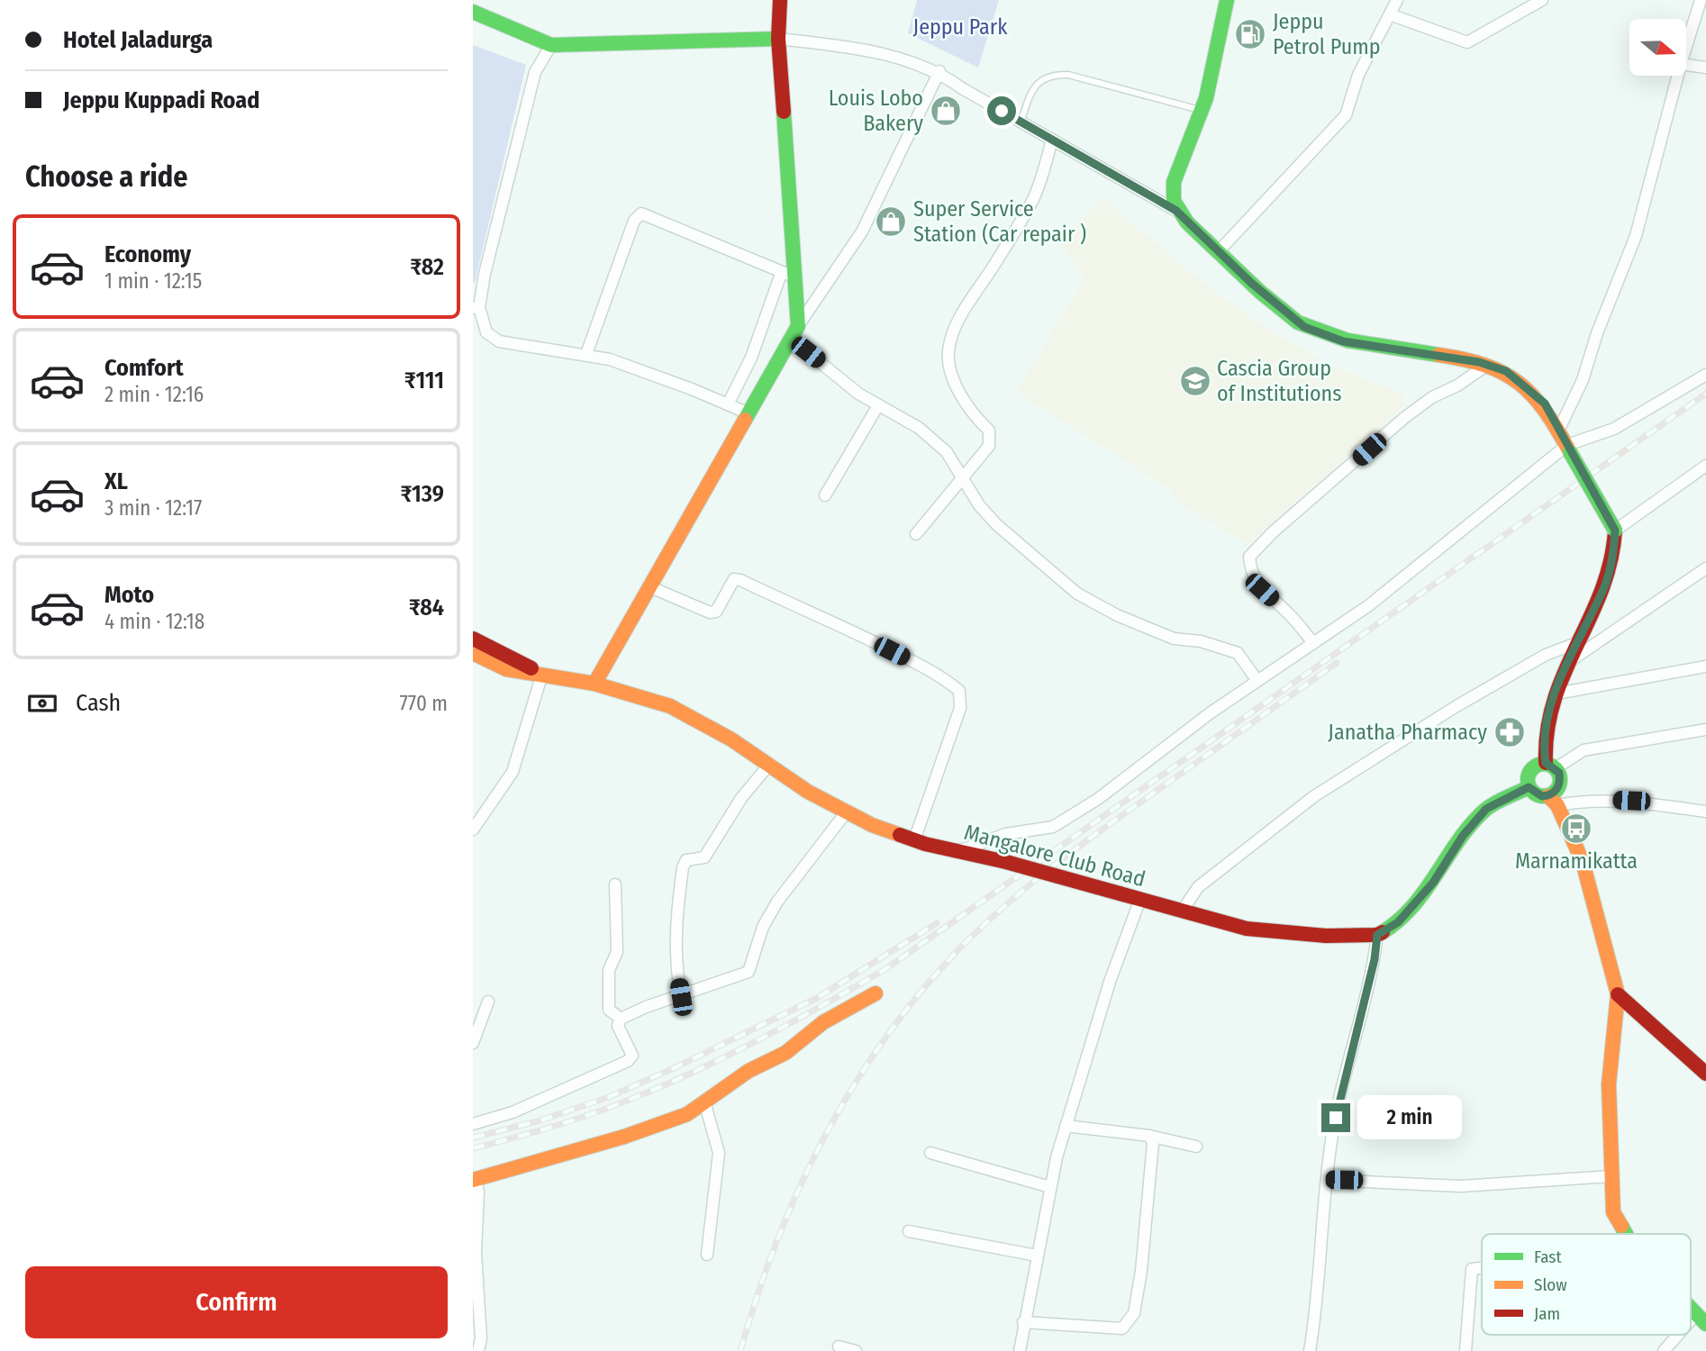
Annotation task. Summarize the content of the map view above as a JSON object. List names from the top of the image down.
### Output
{
  "streets": {
    "street": ["Mangalore Club Road"]
  },
  "parks": ["Jeppu Park"],
  "places": {
    "fuel station": ["Jeppu Petrol Pump"],
    "shop": ["Louis Lobo Bakery", "Super Service Station (Car repair )"],
    "school or university": ["Cascia Group of Institutions"],
    "pharmacy": ["Janatha Pharmacy"],
    "bus stop": ["Marnamikatta"]
  },
  "legend": ["Fast", "Slow", "Jam"],
  "north": "right",
  "page": {
    "banner": ["Hotel Jaladurga", "Jeppu Kuppadi Road"],
    "heading": "Choose a ride",
    "list": [
      {
        "name": "Economy",
        "note": "1 min · 12:15",
        "value": "₹82"
      },
      {
        "name": "Comfort",
        "note": "2 min · 12:16",
        "value": "₹111"
      },
      {
        "name": "XL",
        "note": "3 min · 12:17",
        "value": "₹139"
      },
      {
        "name": "Moto",
        "note": "4 min · 12:18",
        "value": "₹84"
      }
    ],
    "pay": ["Cash", "770 m"],
    "bubble": "2 min",
    "buttons": "Confirm"
  }
}
